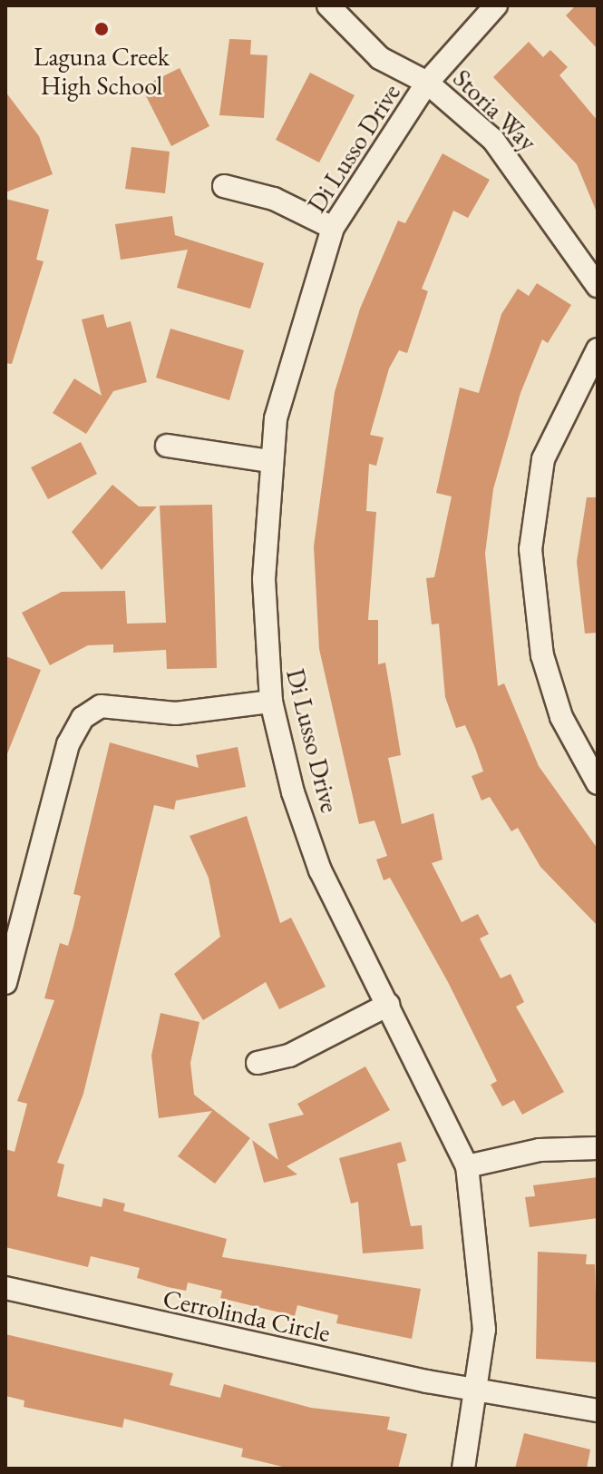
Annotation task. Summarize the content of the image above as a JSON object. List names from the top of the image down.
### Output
{
  "streets": {
    "street": ["Storia Way", "Di Lusso Drive", "Cerrolinda Circle"]
  },
  "crossings": [
    ["Storia Way", "Di Lusso Drive"],
    ["Di Lusso Drive", "Cerrolinda Circle"]
  ],
  "places": ["Laguna Creek High School"]
}
